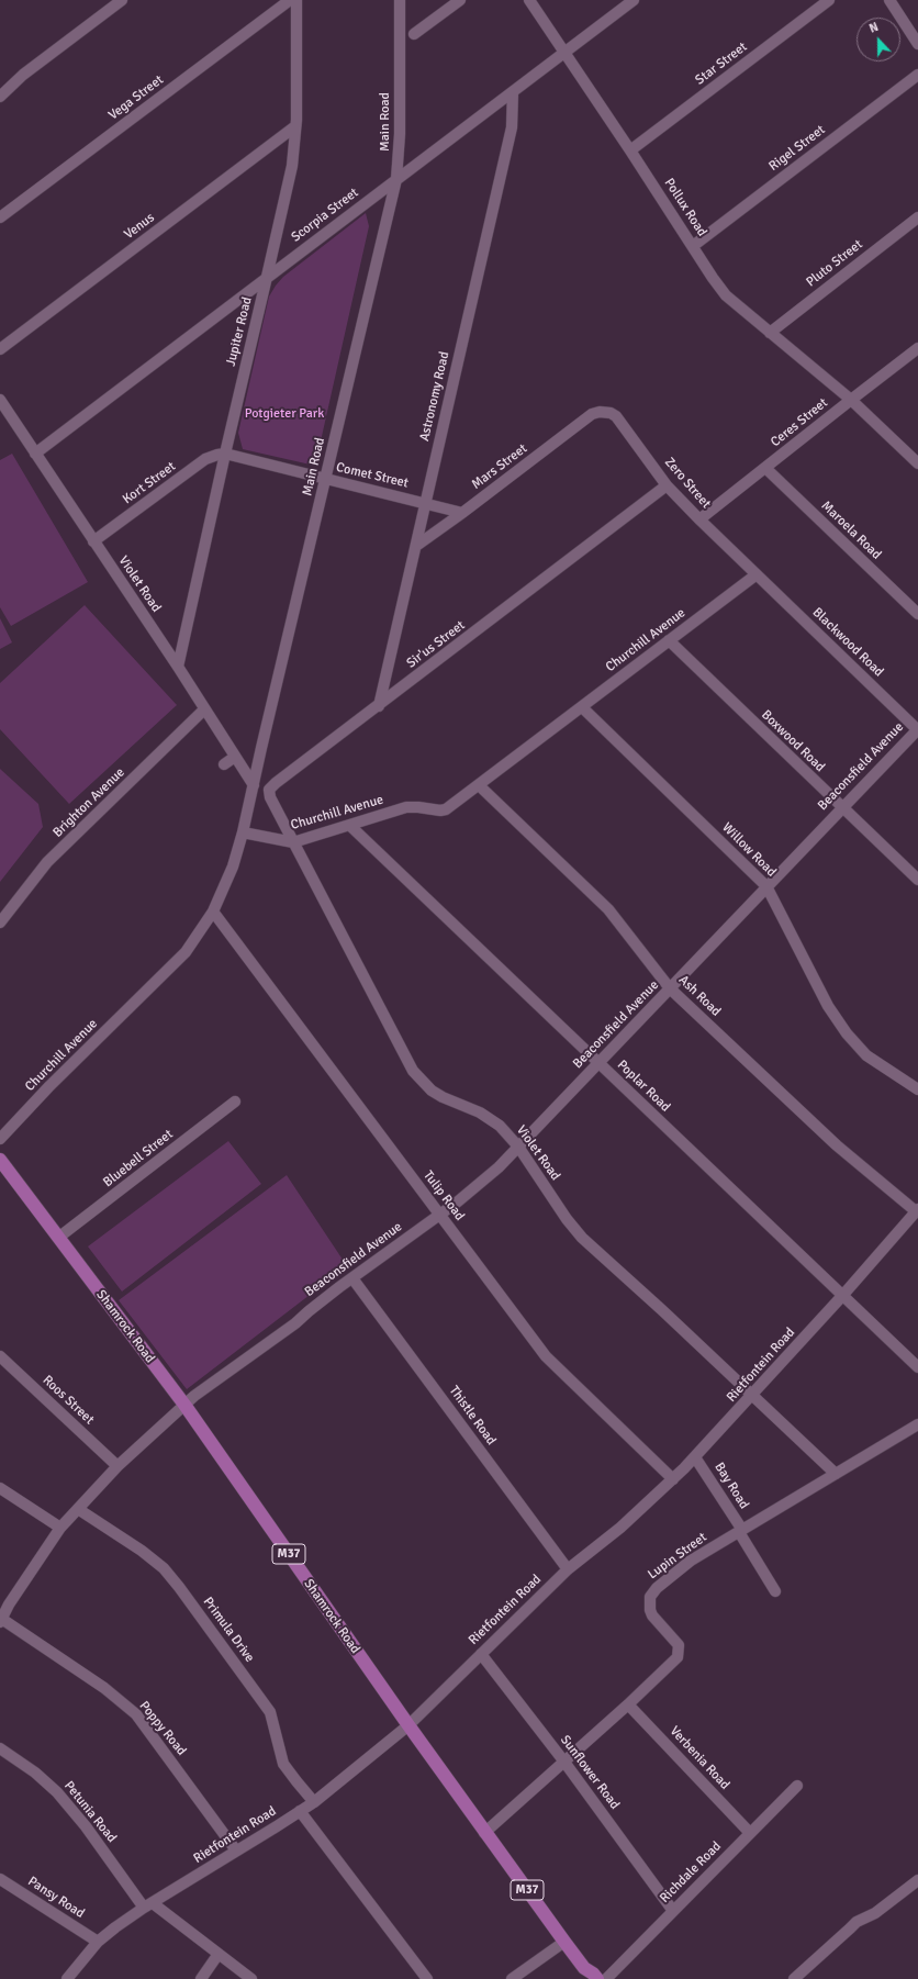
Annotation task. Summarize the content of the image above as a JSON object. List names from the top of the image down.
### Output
{
  "streets": {
    "main road": ["Shamrock Road", "M37"],
    "street": [
      "Star Street",
      "Vega Street",
      "Main Road",
      "Rigel Street",
      "Pollux Road",
      "Scorpia Street",
      "Venus",
      "Pluto Street",
      "Jupiter Road",
      "Astronomy Road",
      "Ceres Street",
      "Mars Street",
      "Comet Street",
      "Kort Street",
      "Zero Street",
      "Maroela Road",
      "Violet Road",
      "Churchill Avenue",
      "Blackwood Road",
      "Sir'us Street",
      "Boxwood Road",
      "Beaconsfield Avenue",
      "Brighton Avenue",
      "Willow Road",
      "Ash Road",
      "Poplar Road",
      "Bluebell Street",
      "Tulip Road",
      "Rietfontein Road",
      "Roos Street",
      "Thistle Road",
      "Bay Road",
      "Lupin Street",
      "Primula Drive",
      "Poppy Road",
      "Verbenia Road",
      "Sunflower Road",
      "Petunia Road",
      "Richdale Road",
      "Pansy Road"
    ]
  },
  "crossings": [
    ["Star Street", "Pollux Road"],
    ["Main Road", "Scorpia Street"],
    ["Main Road", "Comet Street"],
    ["Main Road", "Violet Road"],
    ["Main Road", "Churchill Avenue"],
    ["Rigel Street", "Pollux Road"],
    ["Pollux Road", "Scorpia Street"],
    ["Pollux Road", "Pluto Street"],
    ["Pollux Road", "Ceres Street"],
    ["Scorpia Street", "Jupiter Road"],
    ["Scorpia Street", "Astronomy Road"],
    ["Scorpia Street", "Violet Road"],
    ["Venus", "Jupiter Road"],
    ["Jupiter Road", "Comet Street"],
    ["Jupiter Road", "Kort Street"],
    ["Jupiter Road", "Violet Road"],
    ["Astronomy Road", "Mars Street"],
    ["Astronomy Road", "Comet Street"],
    ["Astronomy Road", "Sir'us Street"],
    ["Ceres Street", "Zero Street"],
    ["Ceres Street", "Maroela Road"],
    ["Mars Street", "Comet Street"],
    ["Mars Street", "Zero Street"],
    ["Comet Street", "Kort Street"],
    ["Kort Street", "Violet Road"],
    ["Zero Street", "Churchill Avenue"],
    ["Zero Street", "Blackwood Road"],
    ["Zero Street", "Sir'us Street"],
    ["Violet Road", "Churchill Avenue"],
    ["Violet Road", "Sir'us Street"],
    ["Violet Road", "Beaconsfield Avenue"],
    ["Violet Road", "Brighton Avenue"],
    ["Violet Road", "Rietfontein Road"],
    ["Violet Road", "Lupin Street"],
    ["Churchill Avenue", "Blackwood Road"],
    ["Churchill Avenue", "Sir'us Street"],
    ["Churchill Avenue", "Boxwood Road"],
    ["Churchill Avenue", "Willow Road"],
    ["Churchill Avenue", "Ash Road"],
    ["Churchill Avenue", "Poplar Road"],
    ["Churchill Avenue", "Tulip Road"],
    ["Blackwood Road", "Beaconsfield Avenue"],
    ["Boxwood Road", "Beaconsfield Avenue"],
    ["Beaconsfield Avenue", "Willow Road"],
    ["Beaconsfield Avenue", "Ash Road"],
    ["Beaconsfield Avenue", "Poplar Road"],
    ["Beaconsfield Avenue", "Tulip Road"],
    ["Beaconsfield Avenue", "Shamrock Road"],
    ["Beaconsfield Avenue", "Roos Street"],
    ["Beaconsfield Avenue", "Thistle Road"],
    ["Beaconsfield Avenue", "Primula Drive"],
    ["Beaconsfield Avenue", "Poppy Road"],
    ["Ash Road", "Rietfontein Road"],
    ["Poplar Road", "Rietfontein Road"],
    ["Bluebell Street", "Shamrock Road"],
    ["Tulip Road", "Rietfontein Road"],
    ["Shamrock Road", "Rietfontein Road"],
    ["Shamrock Road", "Lupin Street"],
    ["Rietfontein Road", "Thistle Road"],
    ["Rietfontein Road", "Bay Road"],
    ["Rietfontein Road", "Primula Drive"],
    ["Rietfontein Road", "Poppy Road"],
    ["Rietfontein Road", "Sunflower Road"],
    ["Rietfontein Road", "Petunia Road"],
    ["Rietfontein Road", "Pansy Road"],
    ["Bay Road", "Lupin Street"],
    ["Lupin Street", "Verbenia Road"],
    ["Lupin Street", "Sunflower Road"],
    ["Verbenia Road", "Richdale Road"],
    ["Sunflower Road", "Richdale Road"]
  ],
  "parks": ["Potgieter Park"],
  "north": "top"
}
